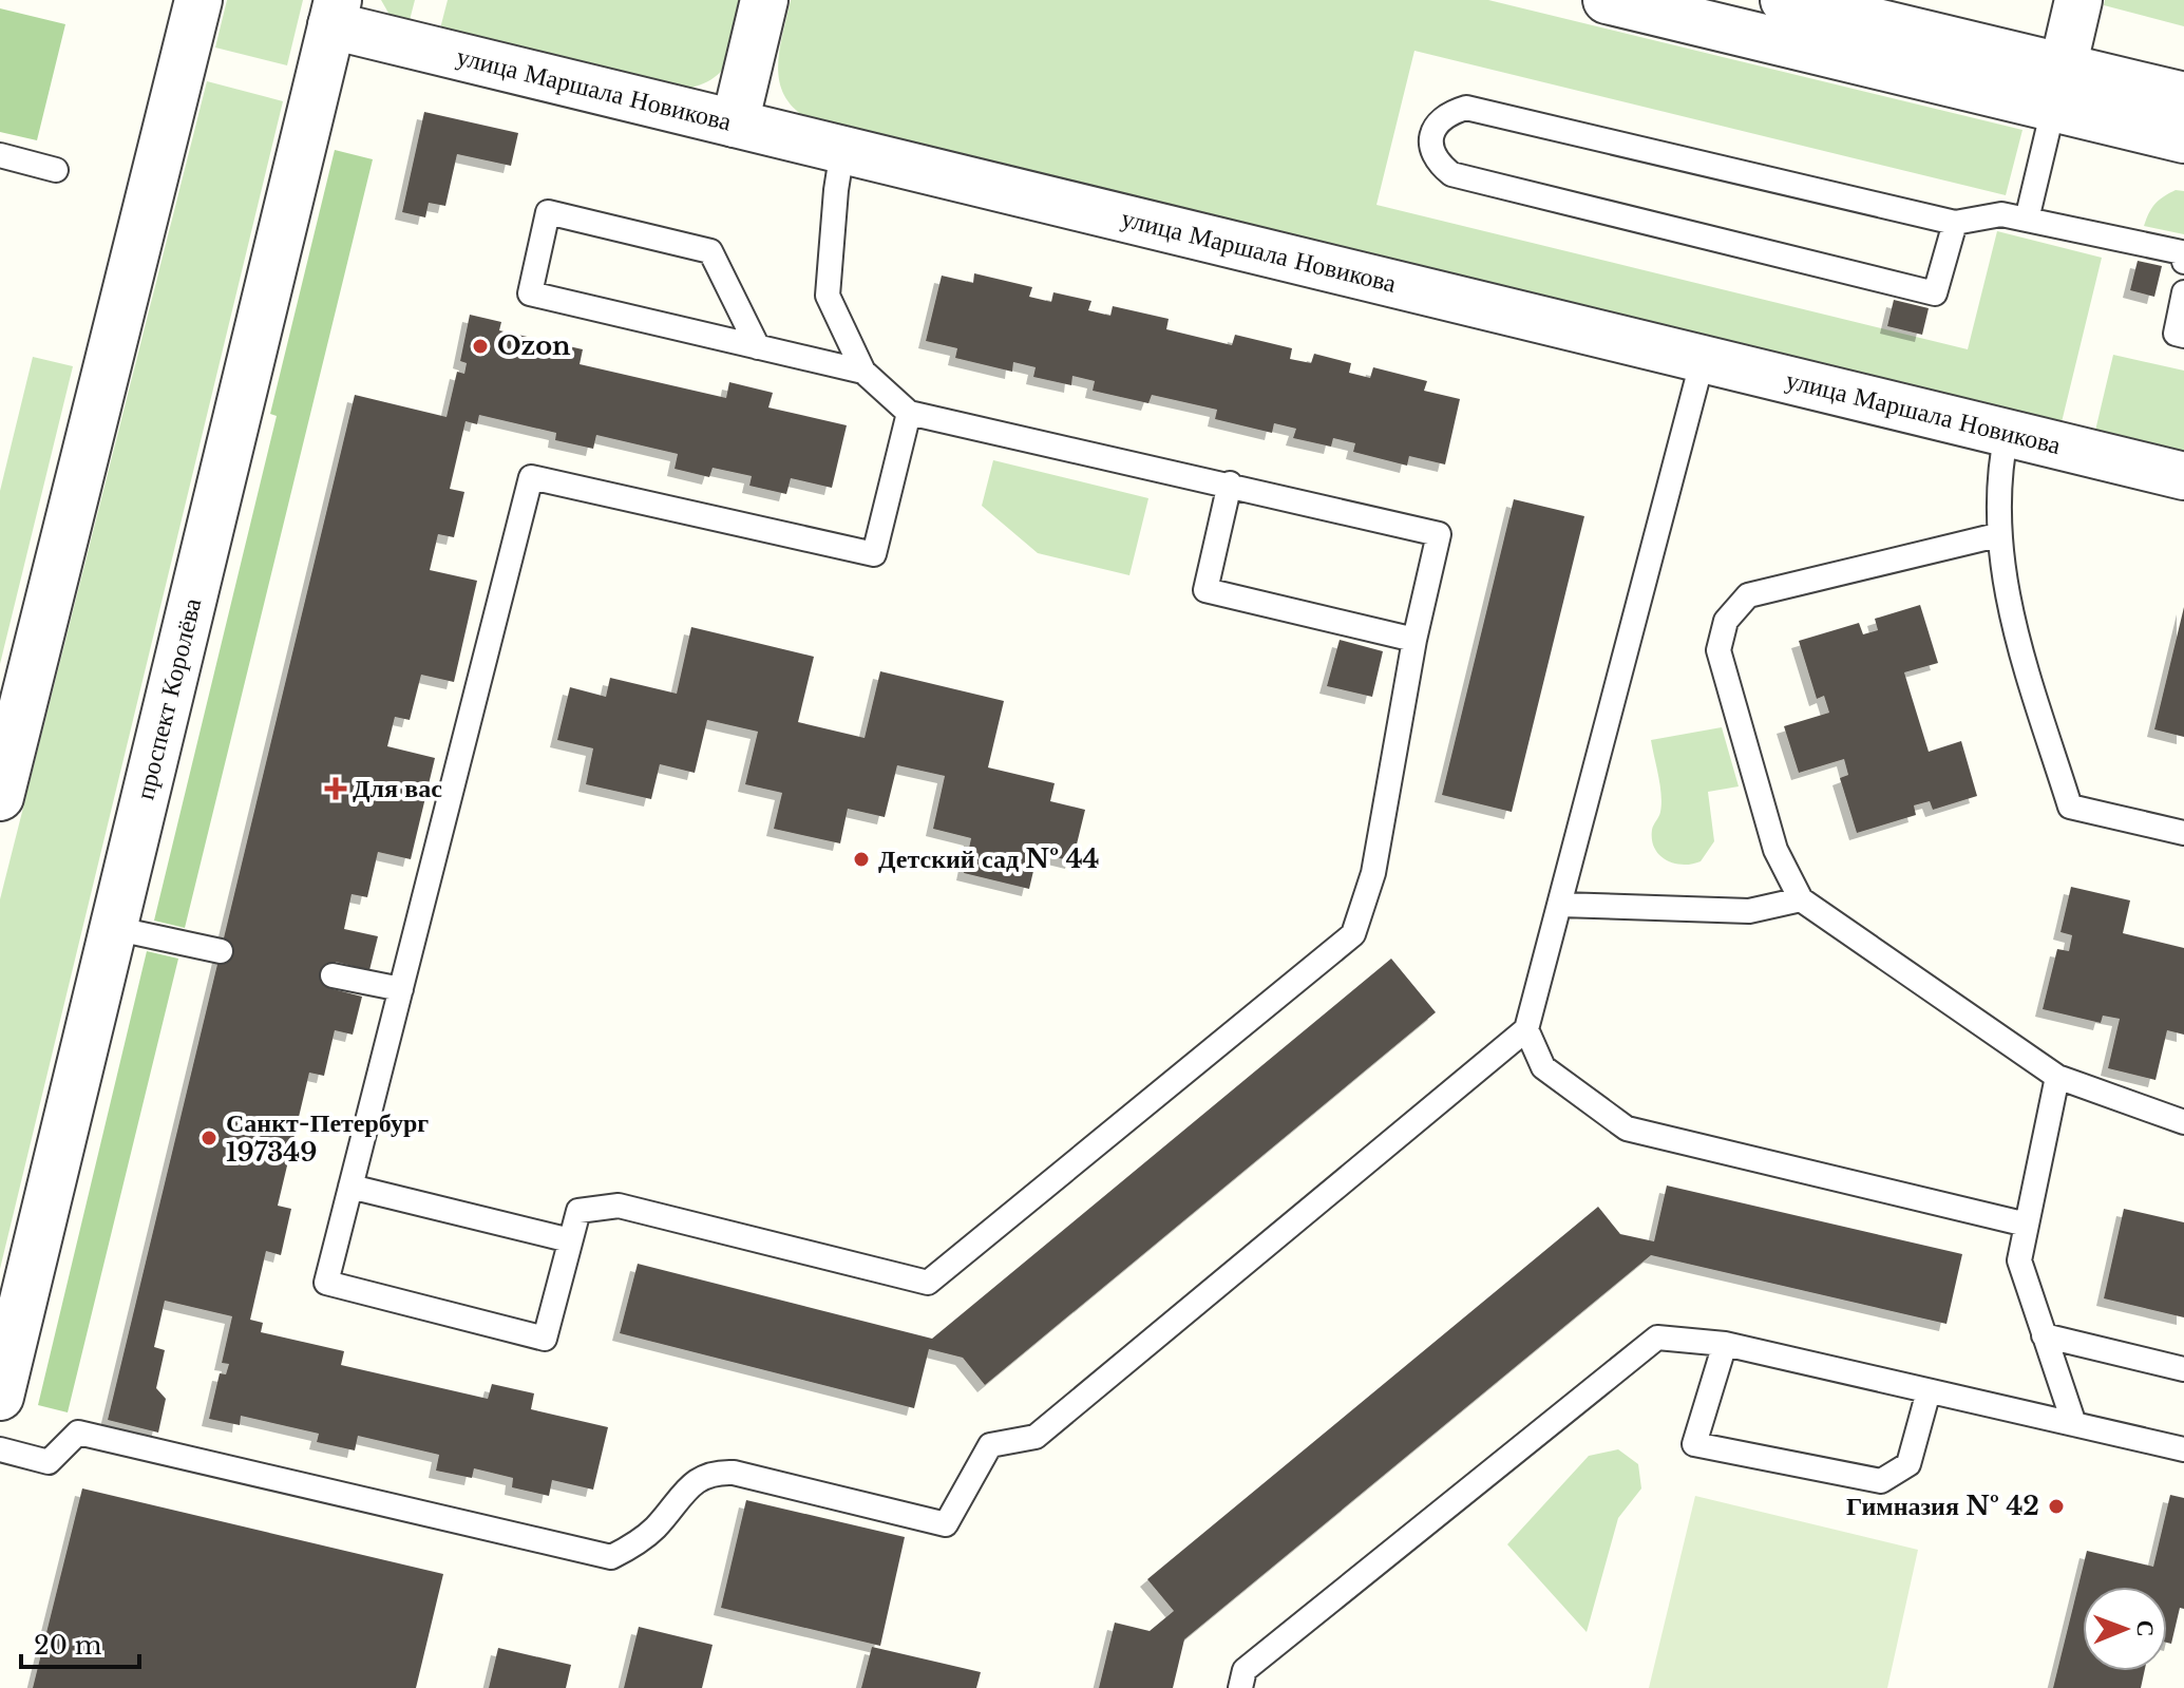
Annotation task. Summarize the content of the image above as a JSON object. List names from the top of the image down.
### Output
{
  "streets": {
    "street": ["улица Маршала Новикова", "проспект Королёва"]
  },
  "crossings": [
    ["улица Маршала Новикова", "проспект Королёва"]
  ],
  "places": {
    "other": [
      "Ozon",
      "Детский сад № 44",
      "Санкт-Петербург 197349",
      "Гимназия № 42"
    ],
    "health": ["Для вас"]
  },
  "scale_bar": "20 m",
  "north": "right"
}
